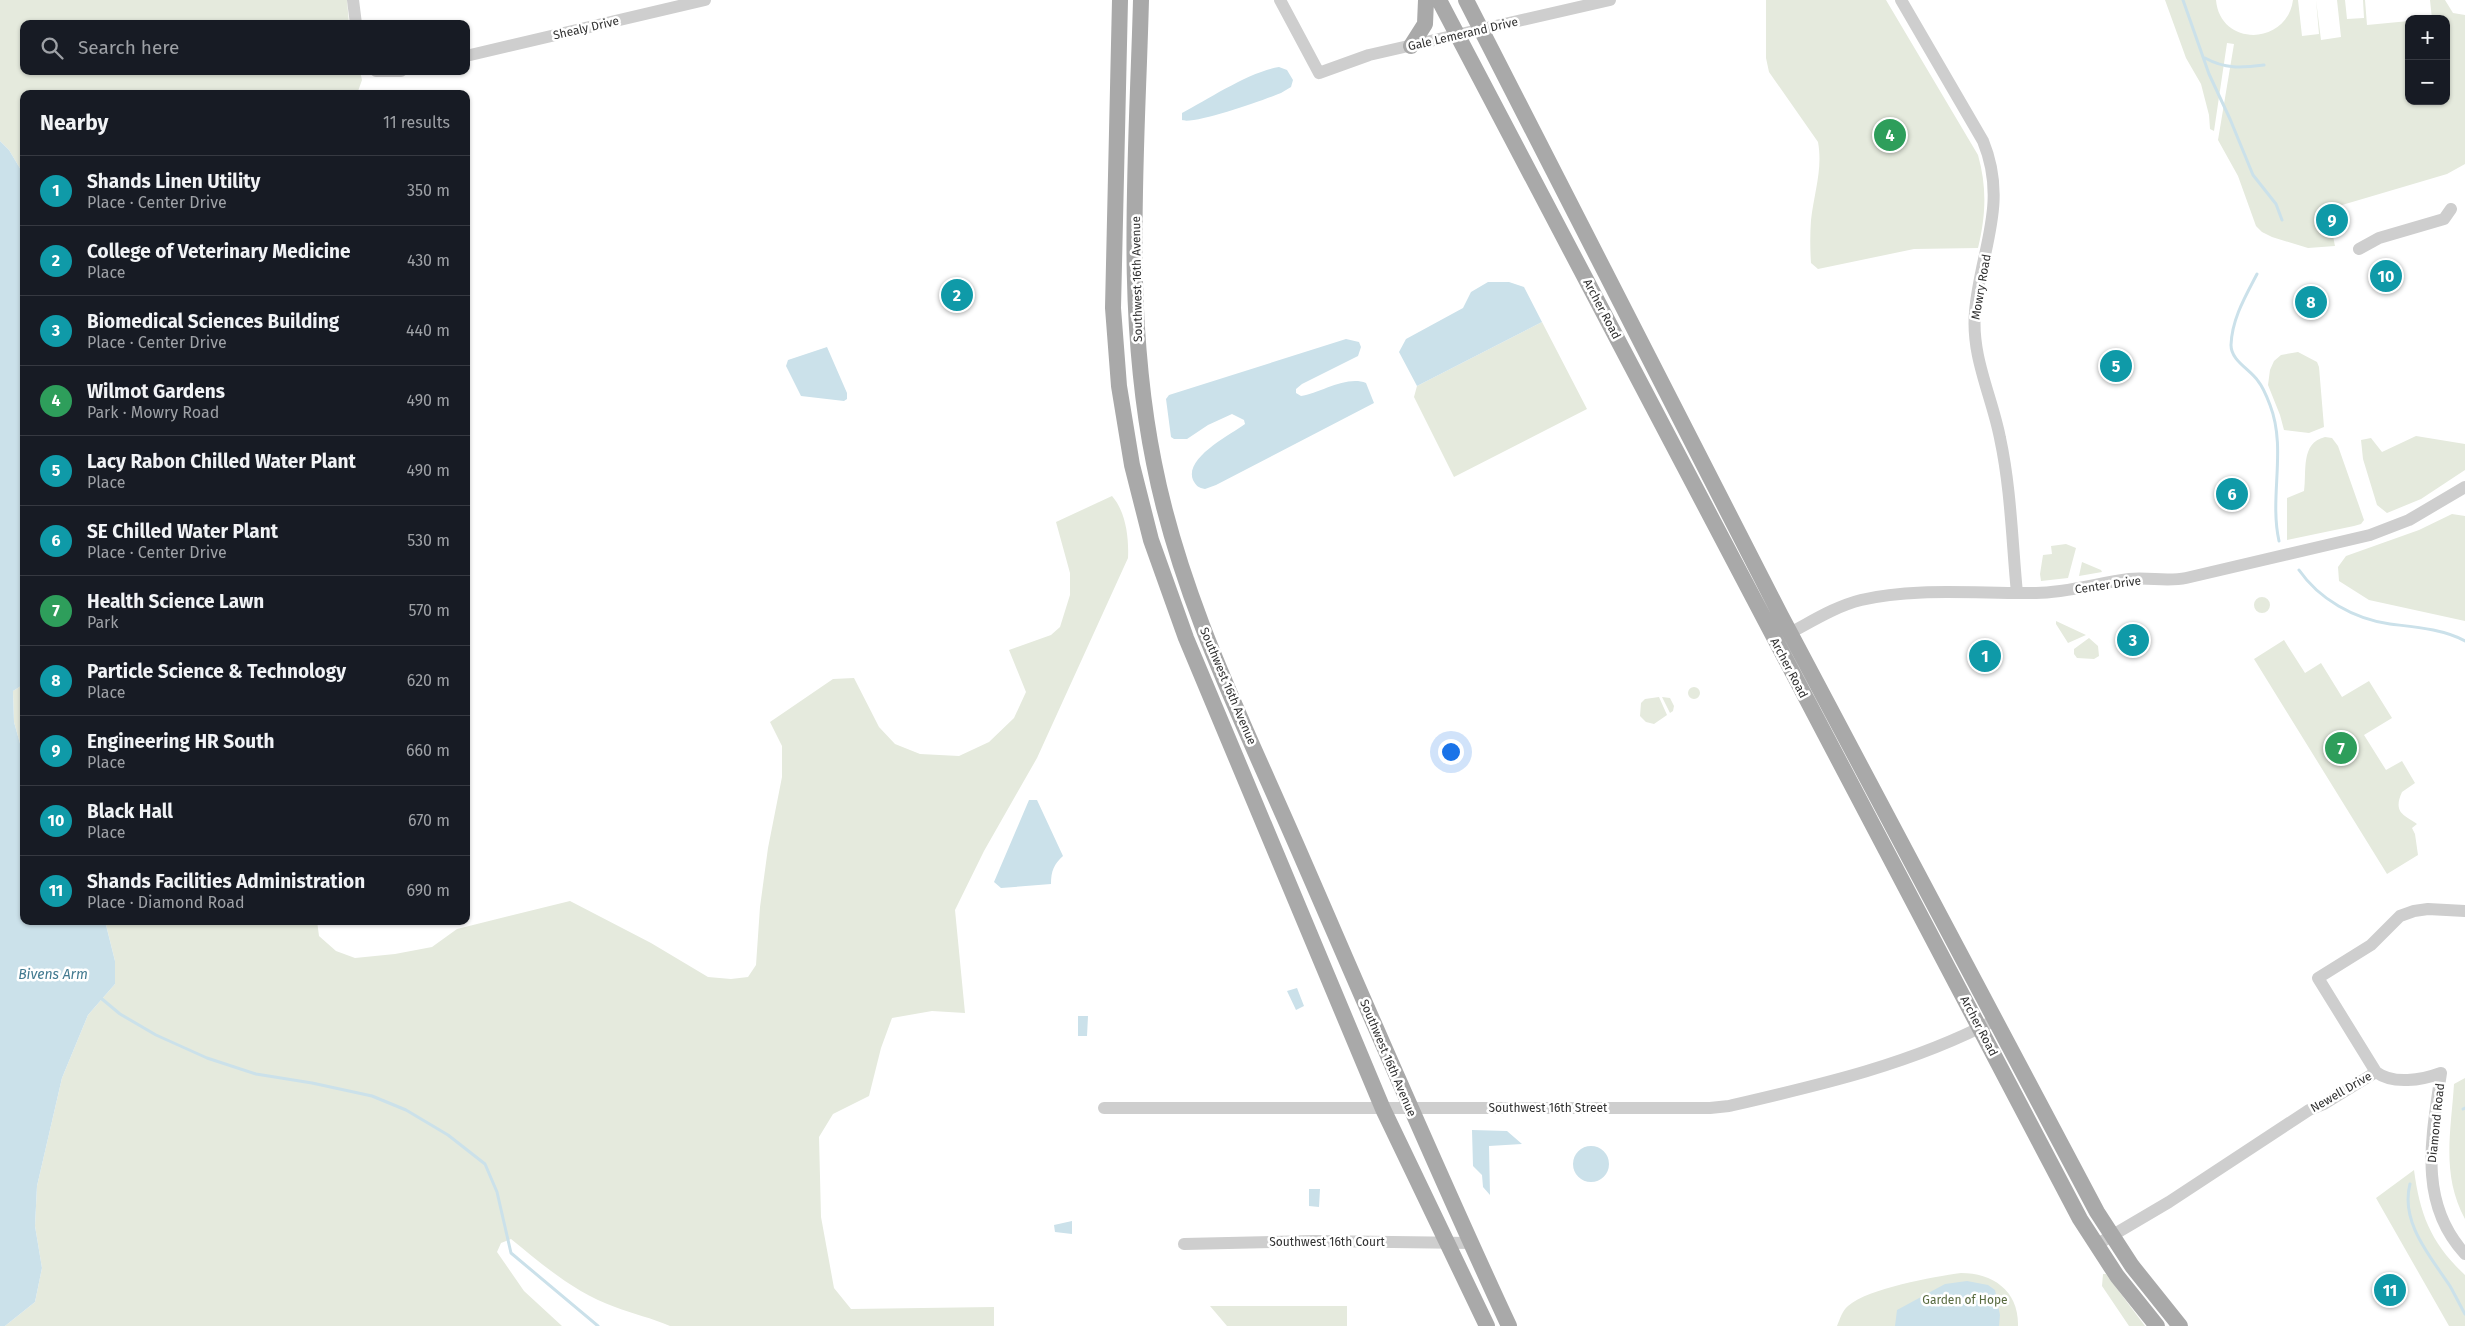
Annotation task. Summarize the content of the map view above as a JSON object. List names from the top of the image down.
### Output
{
  "streets": {
    "main road": ["Southwest 16th Avenue", "Archer Road"],
    "street": [
      "Shealy Drive",
      "Gale Lemerand Drive",
      "Mowry Road",
      "Center Drive",
      "Newell Drive",
      "Southwest 16th Street",
      "Diamond Road",
      "Southwest 16th Court"
    ]
  },
  "crossings": [
    ["Gale Lemerand Drive", "Archer Road"],
    ["Southwest 16th Avenue", "Southwest 16th Street"],
    ["Southwest 16th Avenue", "Southwest 16th Court"],
    ["Mowry Road", "Center Drive"],
    ["Archer Road", "Center Drive"],
    ["Archer Road", "Newell Drive"],
    ["Archer Road", "Southwest 16th Street"],
    ["Newell Drive", "Diamond Road"]
  ],
  "water": ["Bivens Arm"],
  "parks": ["Garden of Hope"],
  "page": {
    "map_buttons": ["+", "−"],
    "search": "Search here",
    "heading": ["Nearby", "11 results"],
    "pins": [
      "4",
      "9",
      "10",
      "2",
      "8",
      "5",
      "6",
      "3",
      "1",
      "7",
      "11"
    ],
    "list": [
      {
        "mark": "1",
        "name": "Shands Linen Utility",
        "note": "Place · Center Drive",
        "value": "350 m"
      },
      {
        "mark": "2",
        "name": "College of Veterinary Medicine",
        "note": "Place",
        "value": "430 m"
      },
      {
        "mark": "3",
        "name": "Biomedical Sciences Building",
        "note": "Place · Center Drive",
        "value": "440 m"
      },
      {
        "mark": "4",
        "name": "Wilmot Gardens",
        "note": "Park · Mowry Road",
        "value": "490 m"
      },
      {
        "mark": "5",
        "name": "Lacy Rabon Chilled Water Plant",
        "note": "Place",
        "value": "490 m"
      },
      {
        "mark": "6",
        "name": "SE Chilled Water Plant",
        "note": "Place · Center Drive",
        "value": "530 m"
      },
      {
        "mark": "7",
        "name": "Health Science Lawn",
        "note": "Park",
        "value": "570 m"
      },
      {
        "mark": "8",
        "name": "Particle Science & Technology",
        "note": "Place",
        "value": "620 m"
      },
      {
        "mark": "9",
        "name": "Engineering HR South",
        "note": "Place",
        "value": "660 m"
      },
      {
        "mark": "10",
        "name": "Black Hall",
        "note": "Place",
        "value": "670 m"
      },
      {
        "mark": "11",
        "name": "Shands Facilities Administration",
        "note": "Place · Diamond Road",
        "value": "690 m"
      }
    ]
  }
}
